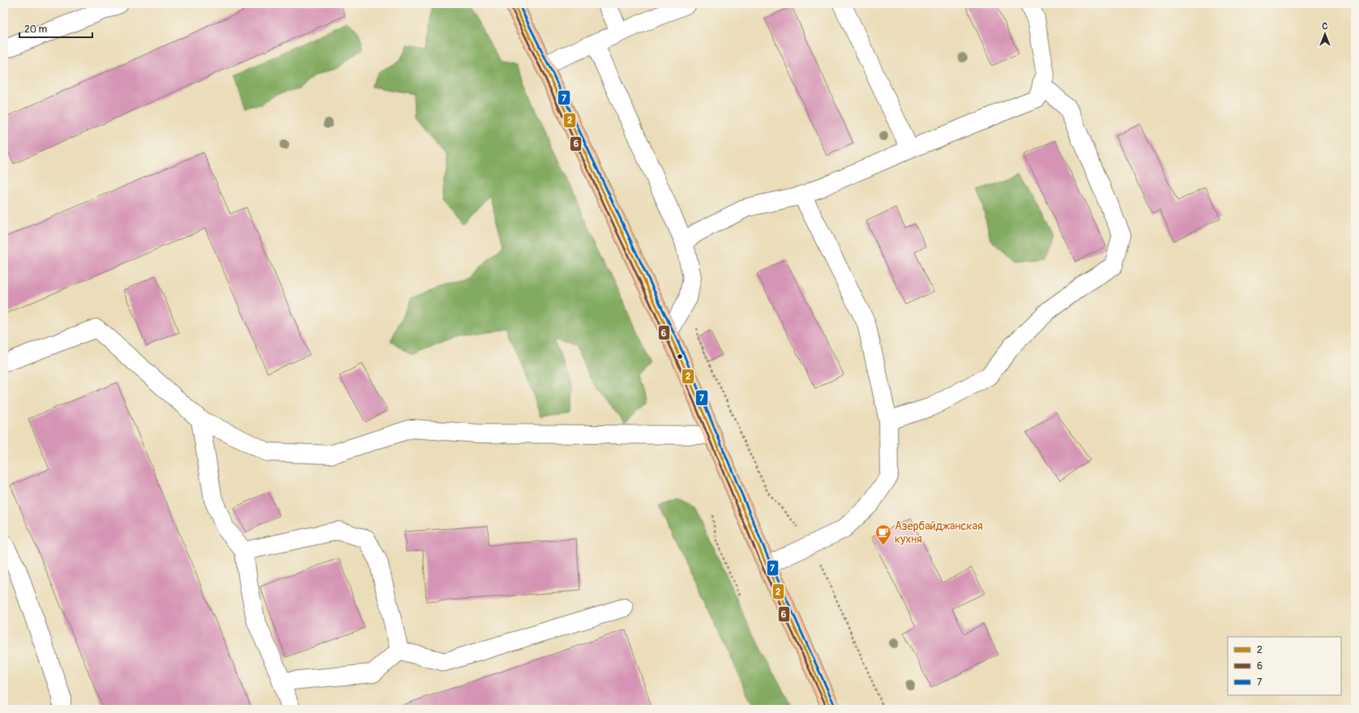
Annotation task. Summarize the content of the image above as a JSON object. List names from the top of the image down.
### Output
{
  "places": {
    "cafe": ["Азербайджанская кухня"]
  },
  "lines": ["transit line 2", "transit line 7", "transit line 6"],
  "legend": ["2", "6", "7"],
  "scale_bar": "20 m",
  "north": "top"
}
